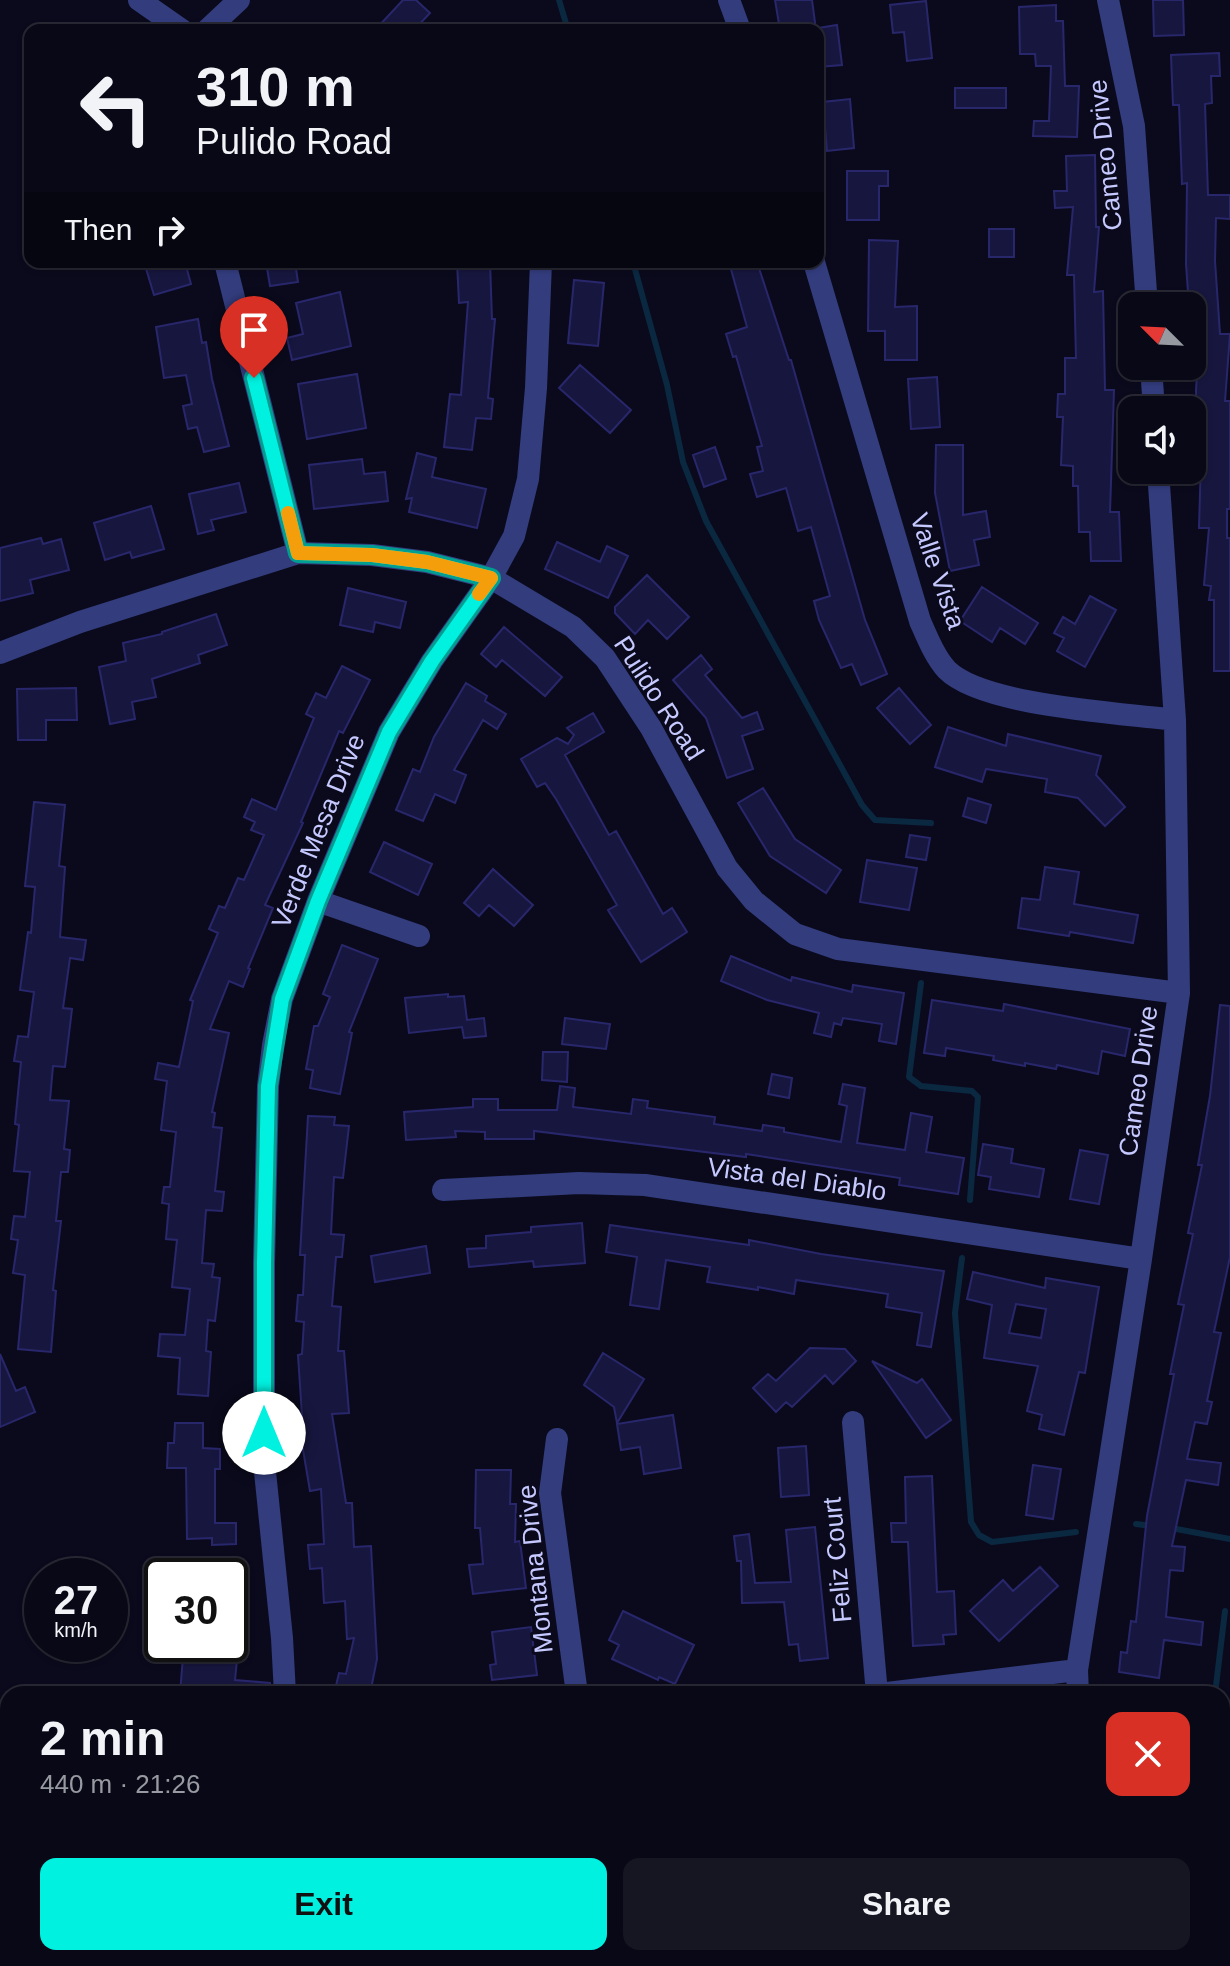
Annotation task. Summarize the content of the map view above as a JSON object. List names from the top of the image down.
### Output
{
  "streets": {
    "street": [
      "Cameo Drive",
      "Valle Vista",
      "Pulido Road",
      "Verde Mesa Drive",
      "Vista del Diablo",
      "Feliz Court",
      "Montana Drive"
    ]
  },
  "crossings": [
    ["Cameo Drive", "Valle Vista"],
    ["Cameo Drive", "Pulido Road"],
    ["Cameo Drive", "Vista del Diablo"],
    ["Pulido Road", "Verde Mesa Drive"]
  ],
  "north": "top left",
  "page": {
    "turn": ["310 m", "Pulido Road"],
    "then": "Then",
    "speed": "27 km/h",
    "limit": "30",
    "heading": ["2 min", "440 m · 21:26"],
    "buttons": ["Exit", "Share"]
  }
}
